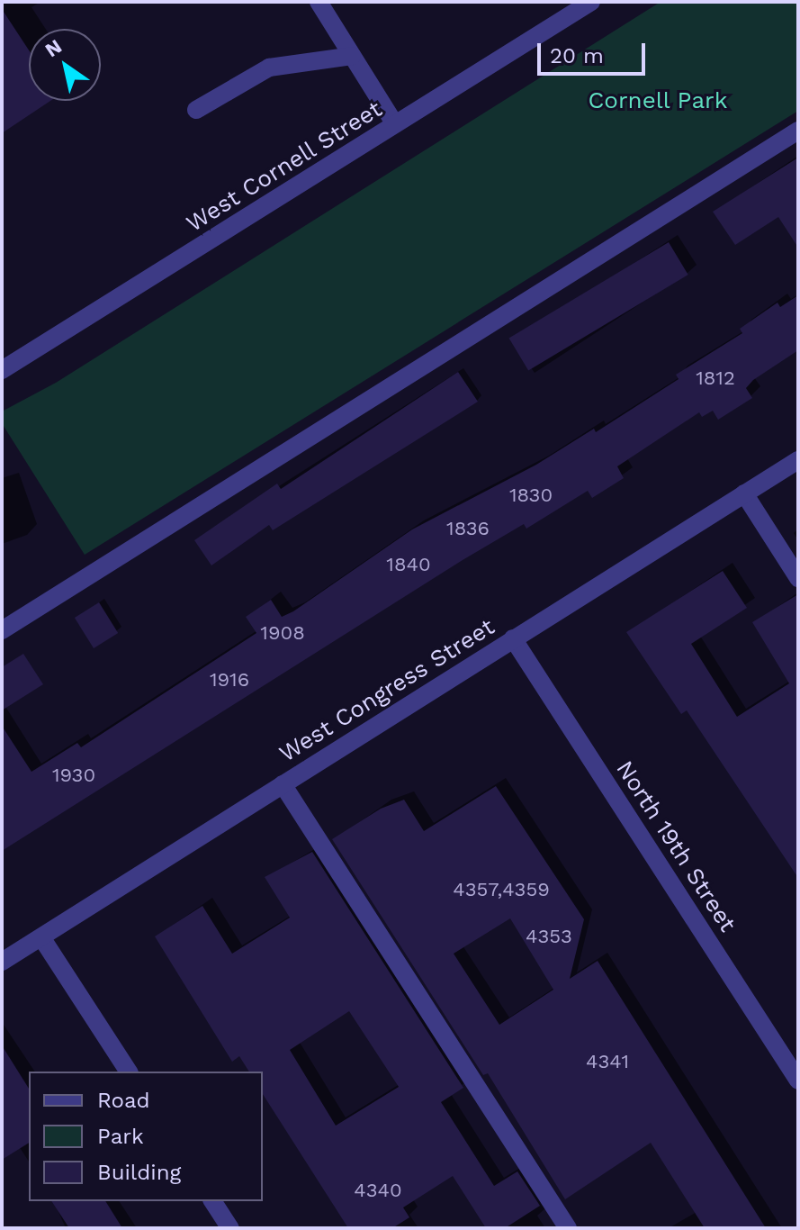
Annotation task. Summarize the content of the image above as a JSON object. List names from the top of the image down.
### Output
{
  "streets": {
    "street": ["West Cornell Street", "West Congress Street", "North 19th Street"]
  },
  "crossings": [
    ["West Congress Street", "North 19th Street"]
  ],
  "parks": ["Cornell Park"],
  "house_numbers": [
    "1812",
    "1830",
    "1836",
    "1840",
    "1908",
    "1916",
    "1930",
    "4357,4359",
    "4353",
    "4341",
    "4340"
  ],
  "legend": ["Road", "Park", "Building"],
  "scale_bar": "20 m",
  "north": "top left"
}
